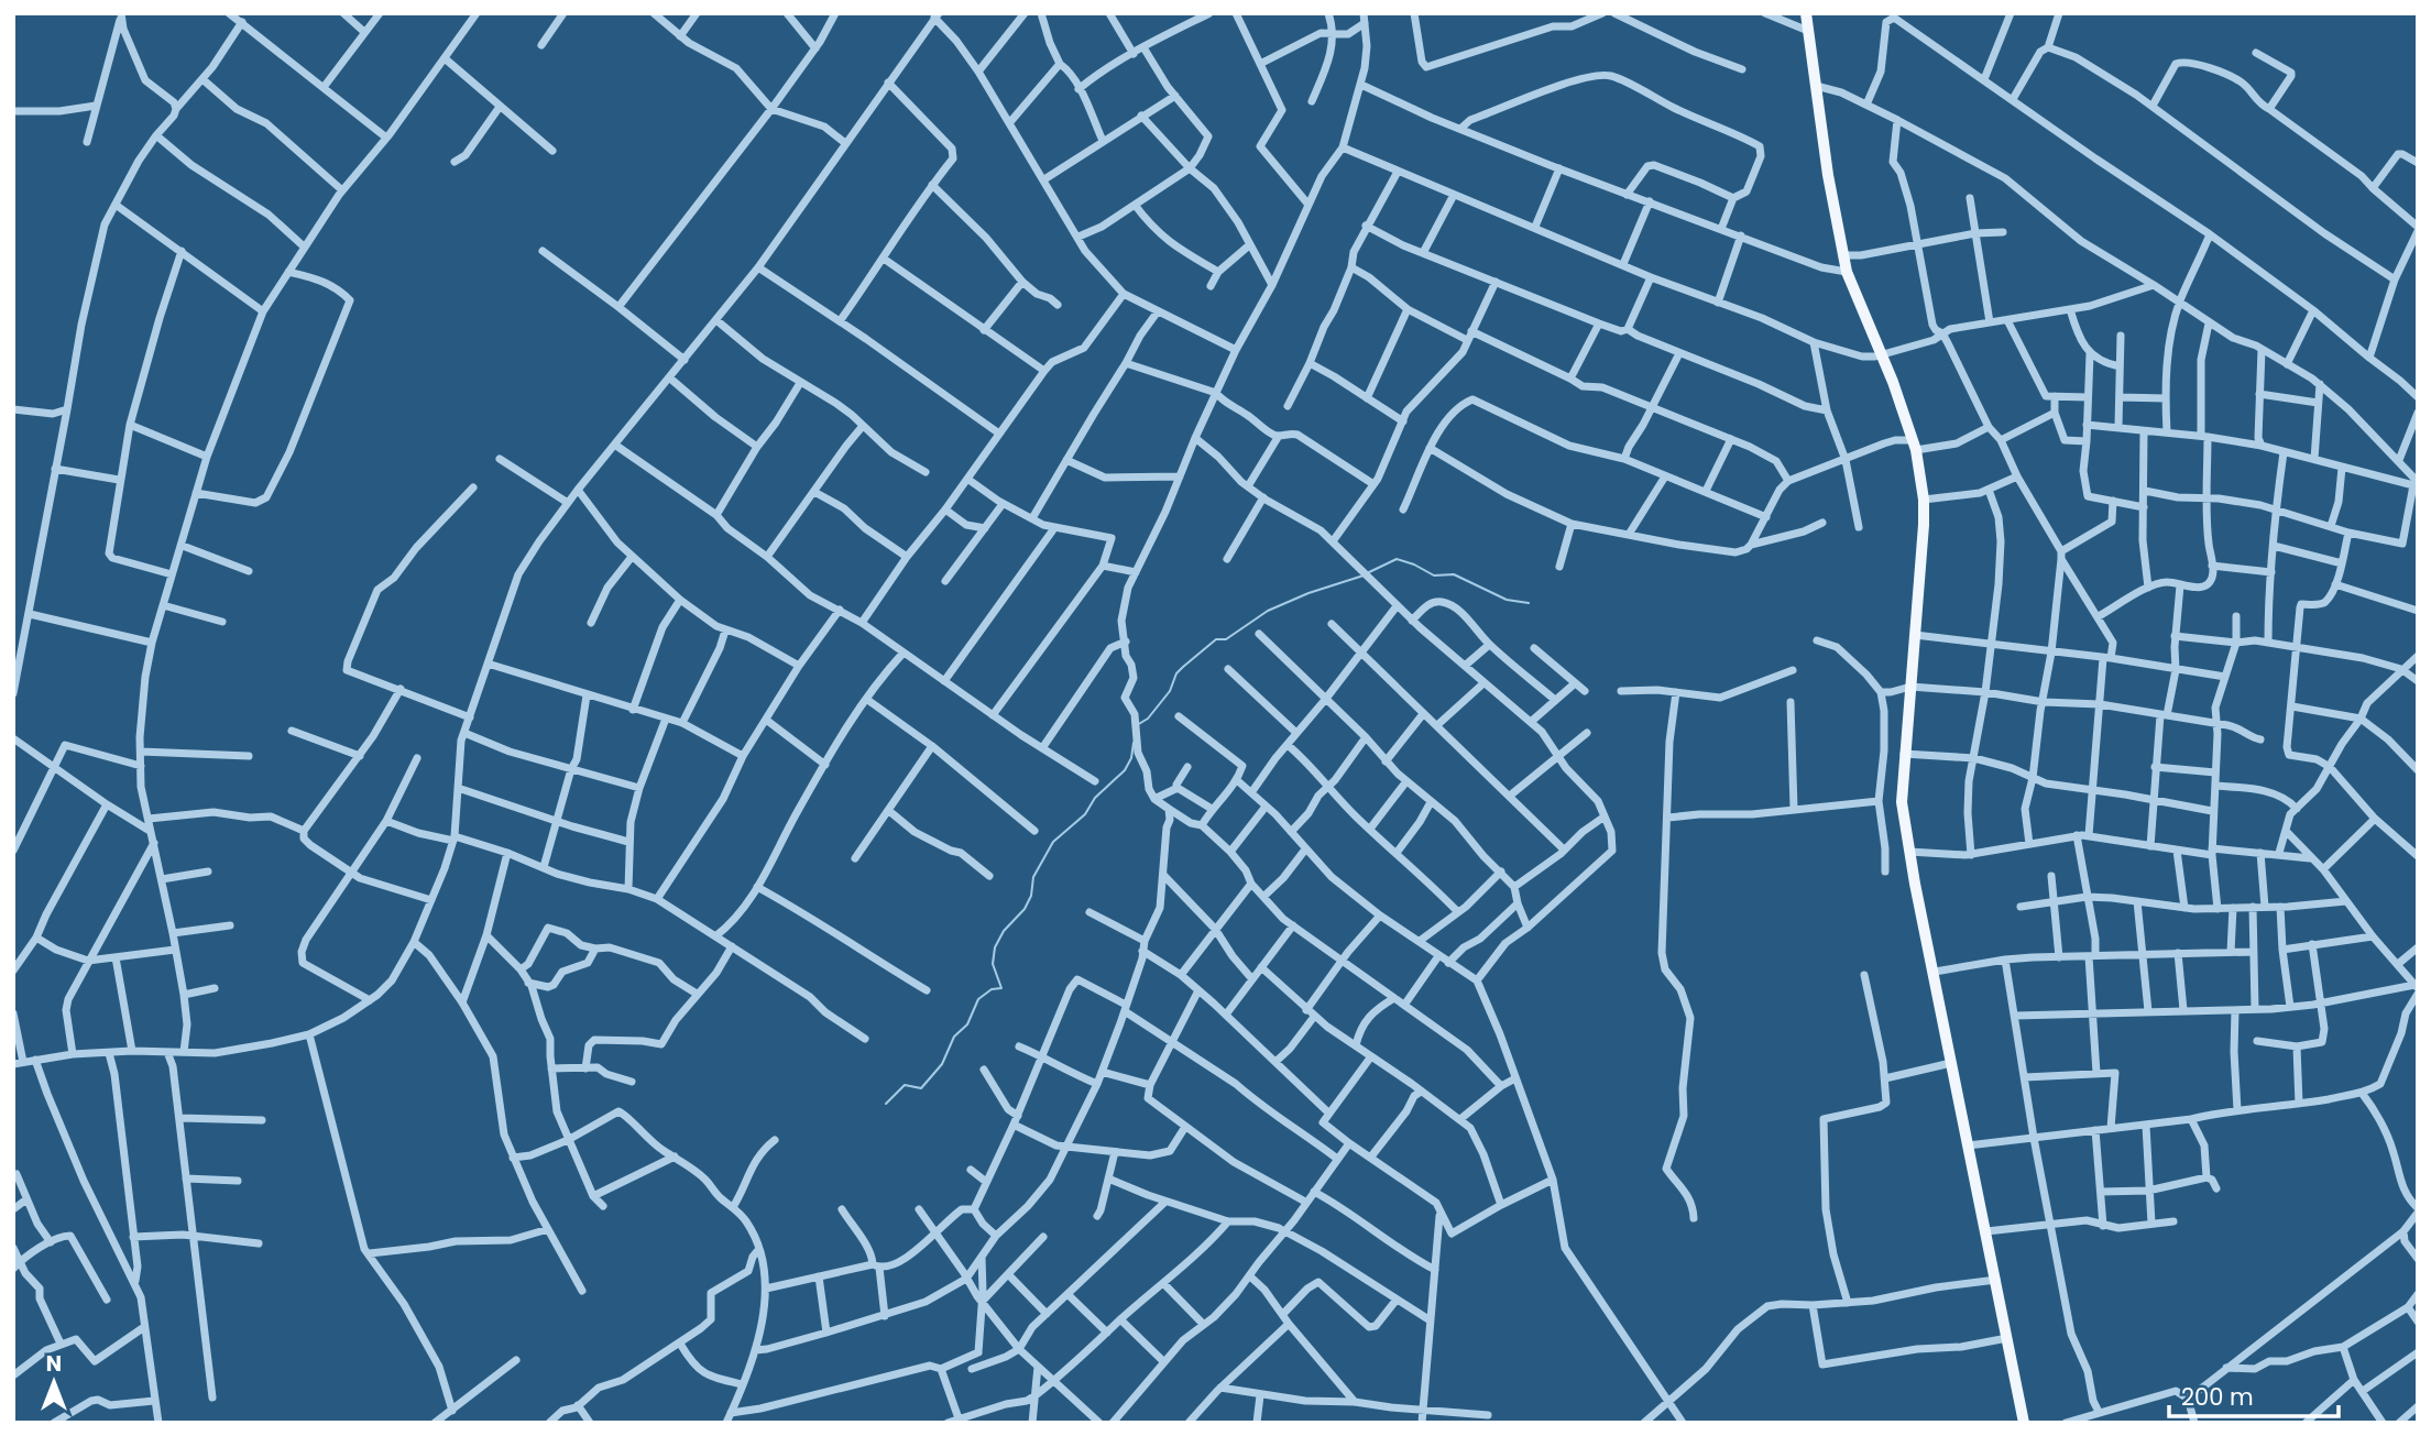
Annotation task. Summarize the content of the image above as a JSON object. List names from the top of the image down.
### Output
{
  "scale_bar": "200 m",
  "north": "top"
}
